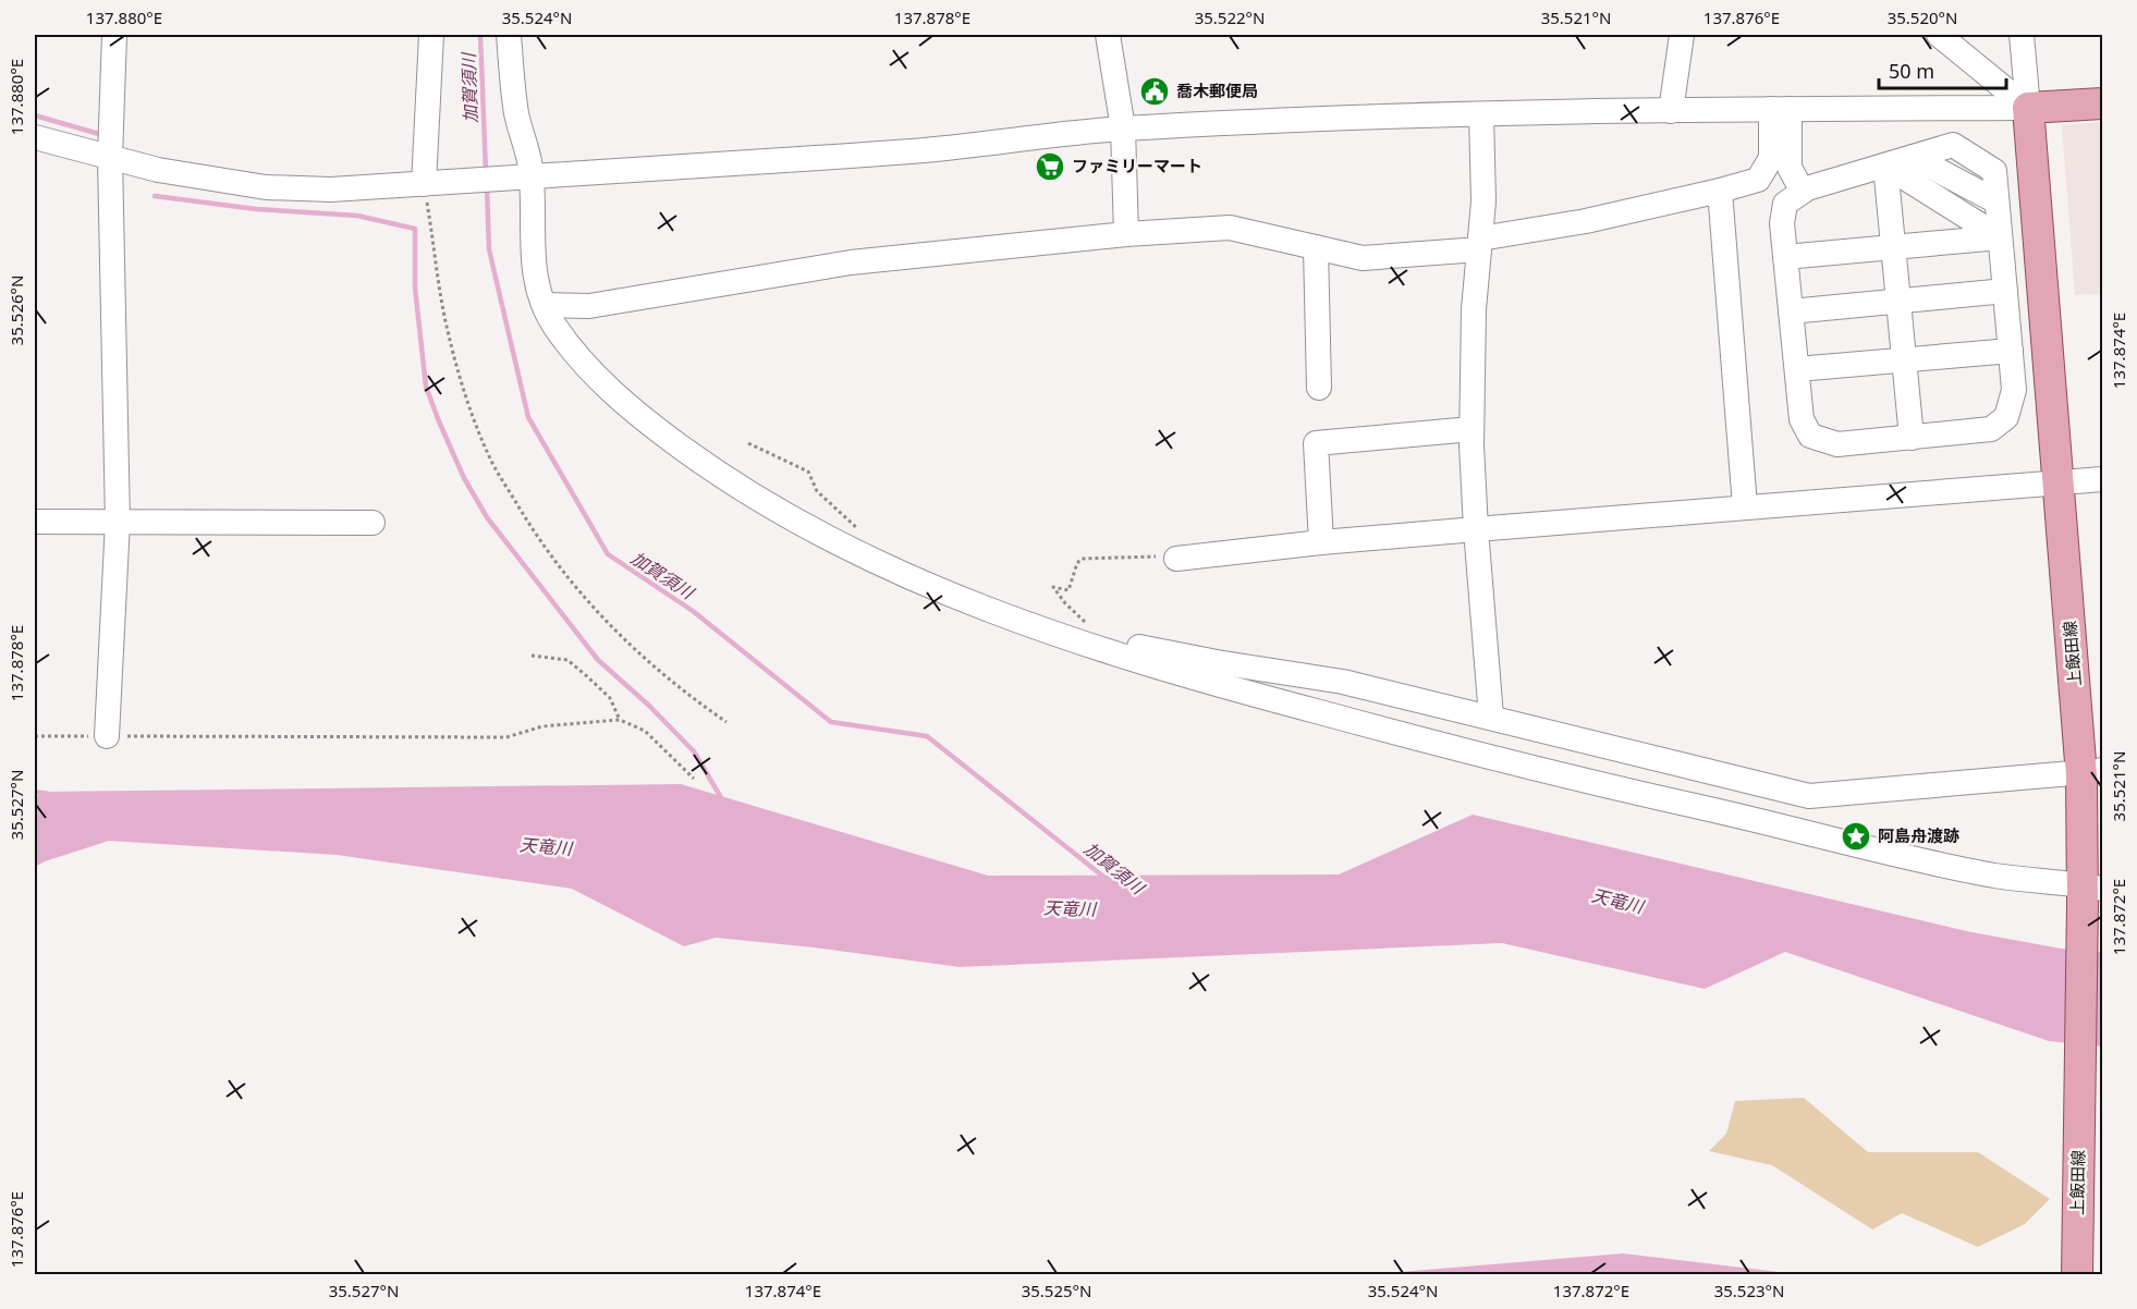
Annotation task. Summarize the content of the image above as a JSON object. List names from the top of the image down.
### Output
{
  "streets": {
    "main road": ["上飯田線"]
  },
  "water": ["加賀須川", "天竜川"],
  "places": {
    "public building": ["喬木郵便局"],
    "supermarket": ["ファミリーマート"],
    "place": ["阿島舟渡跡"]
  },
  "scale_bar": "50 m",
  "coordinates": [
    "137.880°E",
    "35.524°N",
    "137.878°E",
    "35.522°N",
    "35.521°N",
    "137.876°E",
    "35.520°N",
    "35.526°N",
    "137.874°E",
    "35.527°N",
    "137.872°E",
    "35.525°N",
    "35.523°N"
  ]
}
